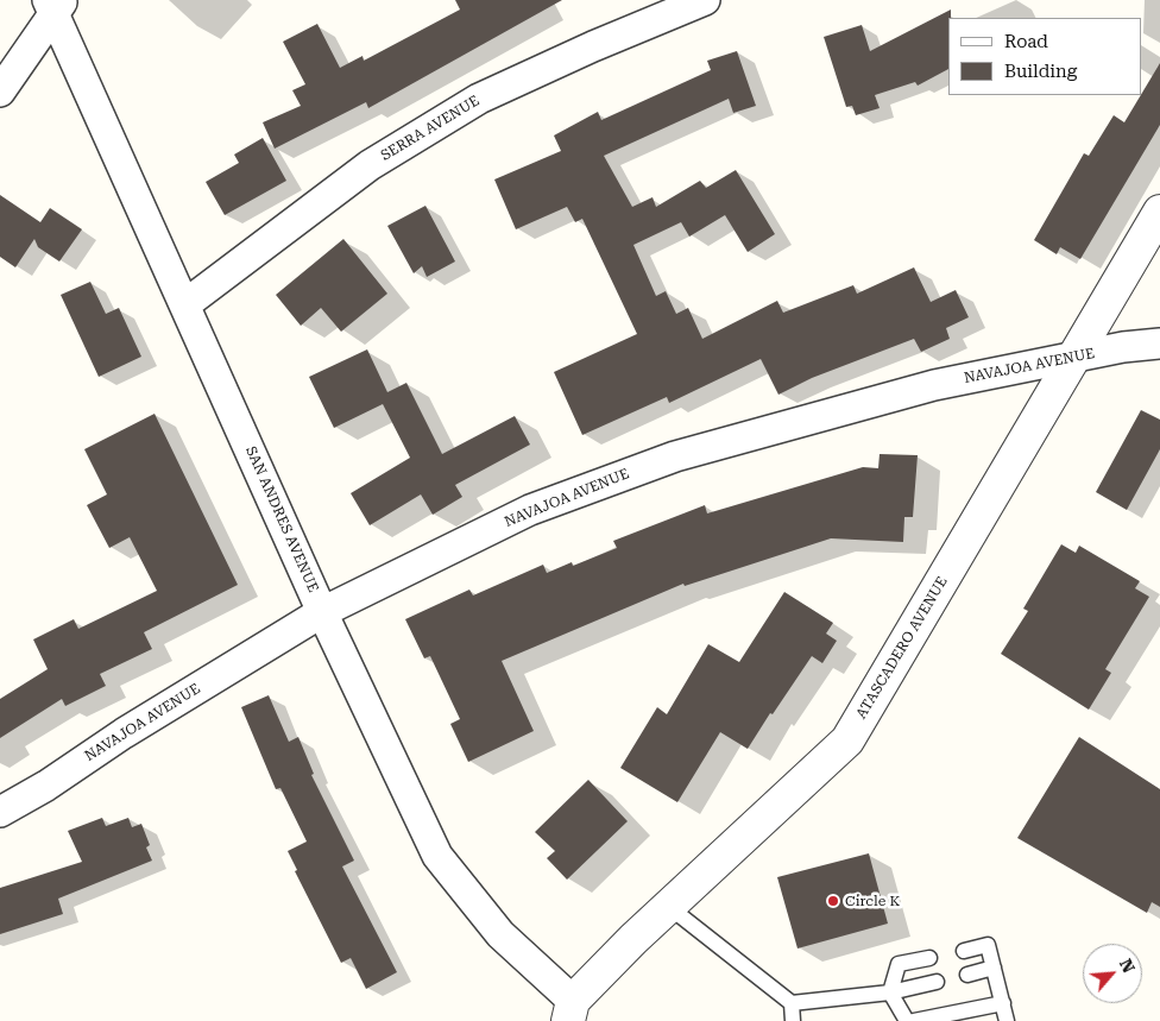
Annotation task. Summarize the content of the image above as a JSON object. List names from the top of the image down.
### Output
{
  "streets": {
    "street": [
      "SERRA AVENUE",
      "NAVAJOA AVENUE",
      "SAN ANDRES AVENUE",
      "ATASCADERO AVENUE"
    ]
  },
  "crossings": [
    ["SERRA AVENUE", "SAN ANDRES AVENUE"],
    ["NAVAJOA AVENUE", "SAN ANDRES AVENUE"],
    ["NAVAJOA AVENUE", "ATASCADERO AVENUE"],
    ["SAN ANDRES AVENUE", "ATASCADERO AVENUE"]
  ],
  "places": ["Circle K"],
  "legend": ["Road", "Building"],
  "north": "top right"
}
